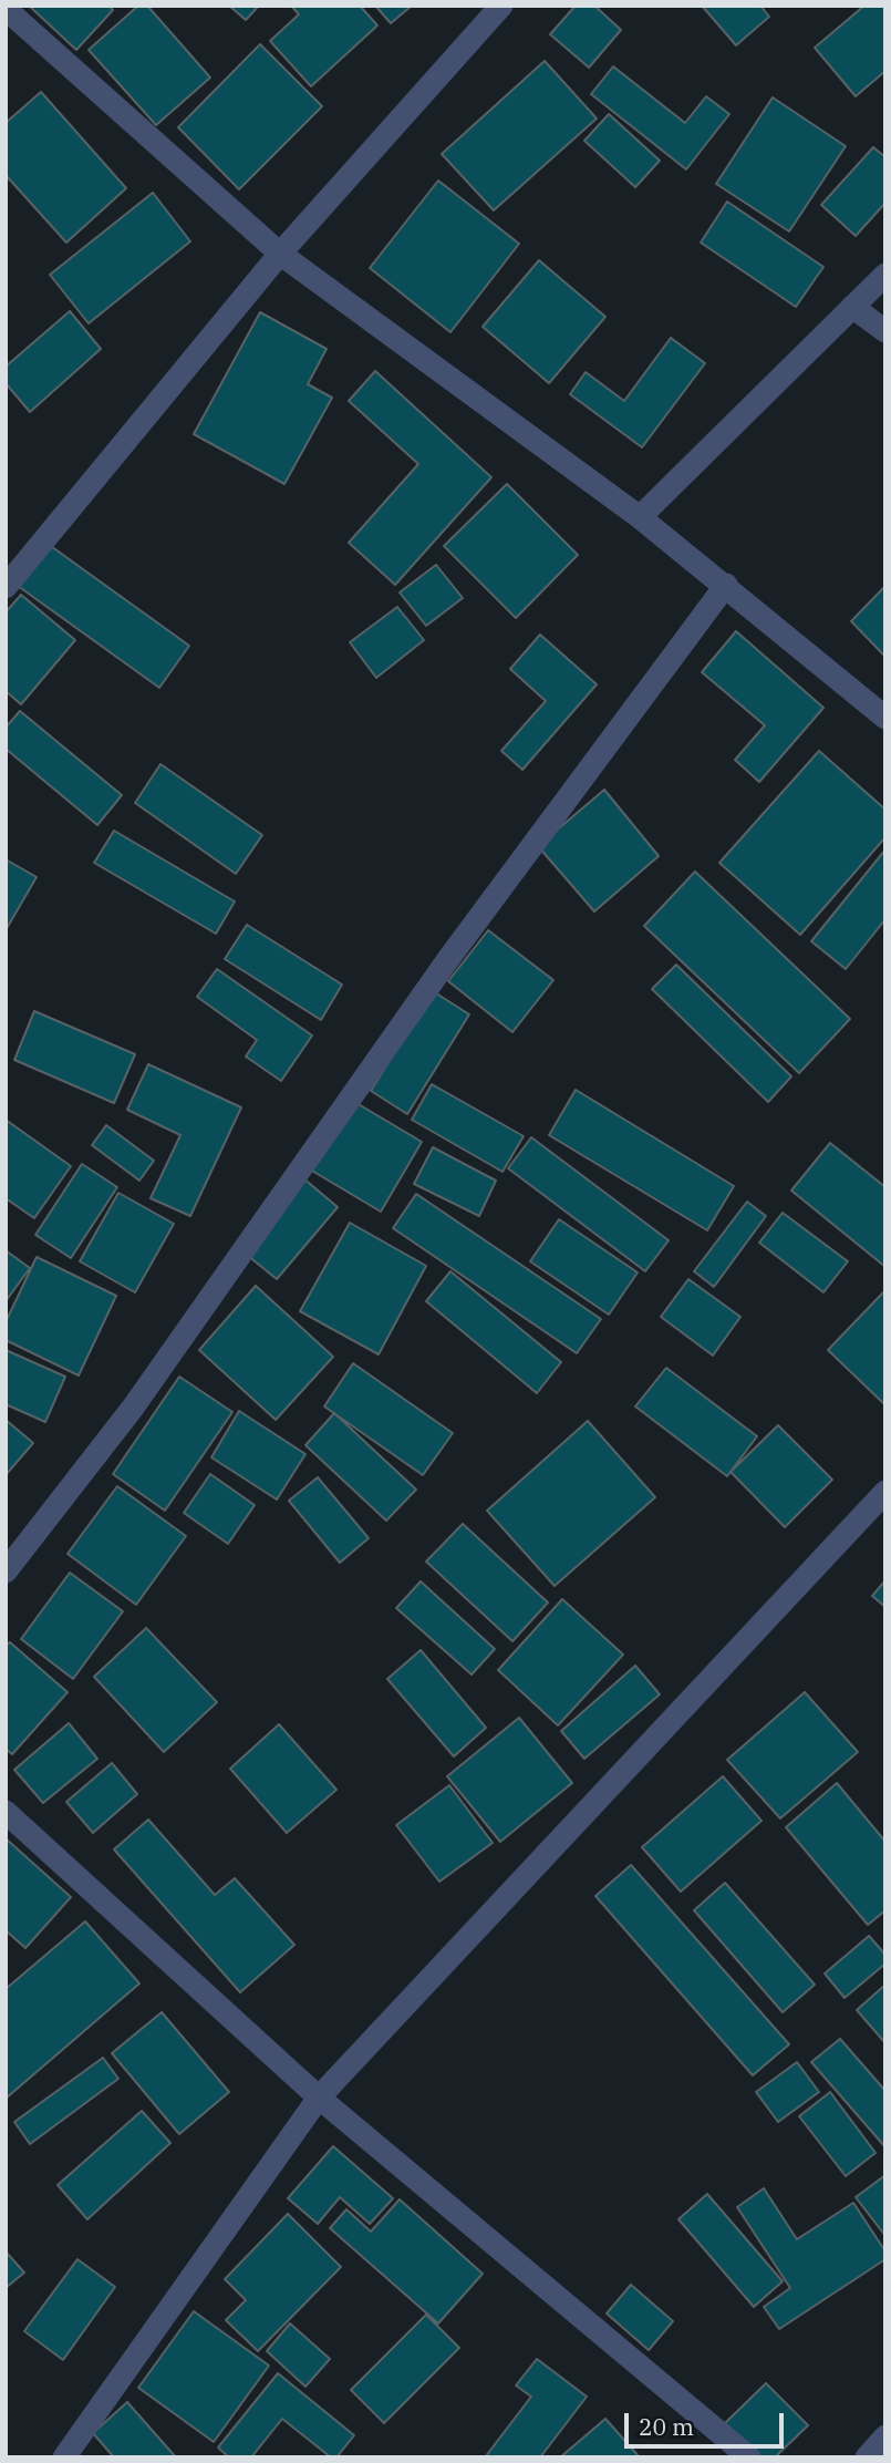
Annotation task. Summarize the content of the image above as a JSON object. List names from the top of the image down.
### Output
{
  "scale_bar": "20 m"
}
